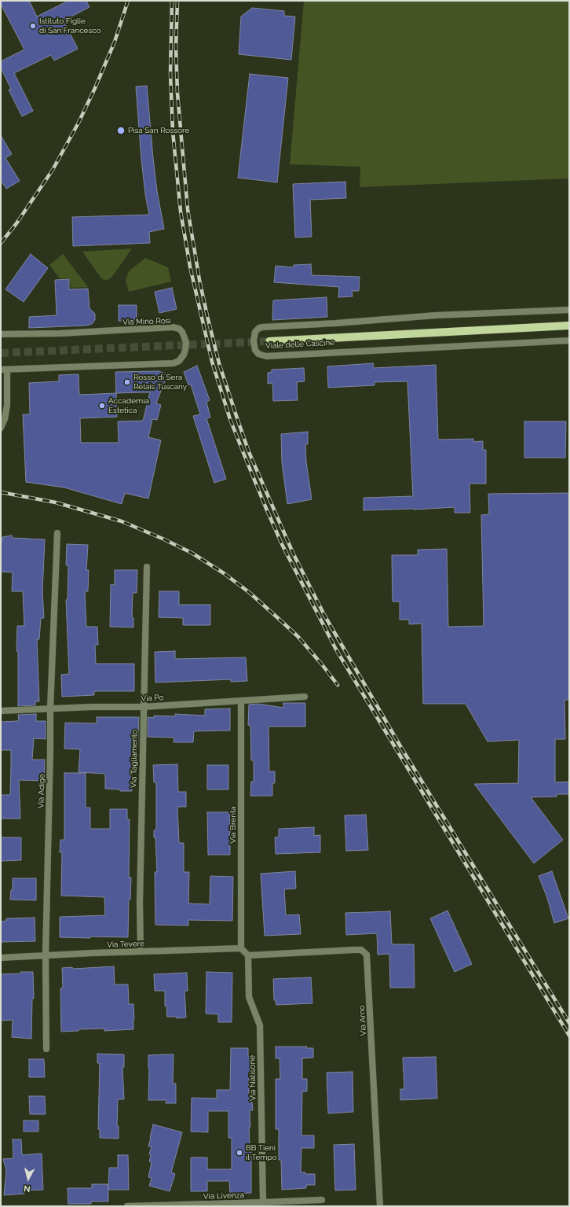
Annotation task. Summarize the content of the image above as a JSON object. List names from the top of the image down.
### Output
{
  "streets": {
    "main road": ["Viale delle Cascine"],
    "street": [
      "Via Mino Rosi",
      "Via Po",
      "Via Tagliamento",
      "Via Adige",
      "Via Brenta",
      "Via Tevere",
      "Via Arno",
      "Via Natisone",
      "Via Livenza"
    ]
  },
  "crossings": [
    ["Via Po", "Via Tagliamento"],
    ["Via Po", "Via Adige"],
    ["Via Po", "Via Brenta"],
    ["Via Tagliamento", "Via Tevere"],
    ["Via Adige", "Via Tevere"],
    ["Via Brenta", "Via Tevere"],
    ["Via Arno", "Via Natisone"],
    ["Via Natisone", "Via Livenza"]
  ],
  "places": [
    "Istituto Figlie di San Francesco",
    "Pisa San Rossore",
    "Rosso di Sera Relais Tuscany",
    "Accademia Estetica",
    "BB Tieni il Tempo"
  ],
  "north": "bottom"
}
